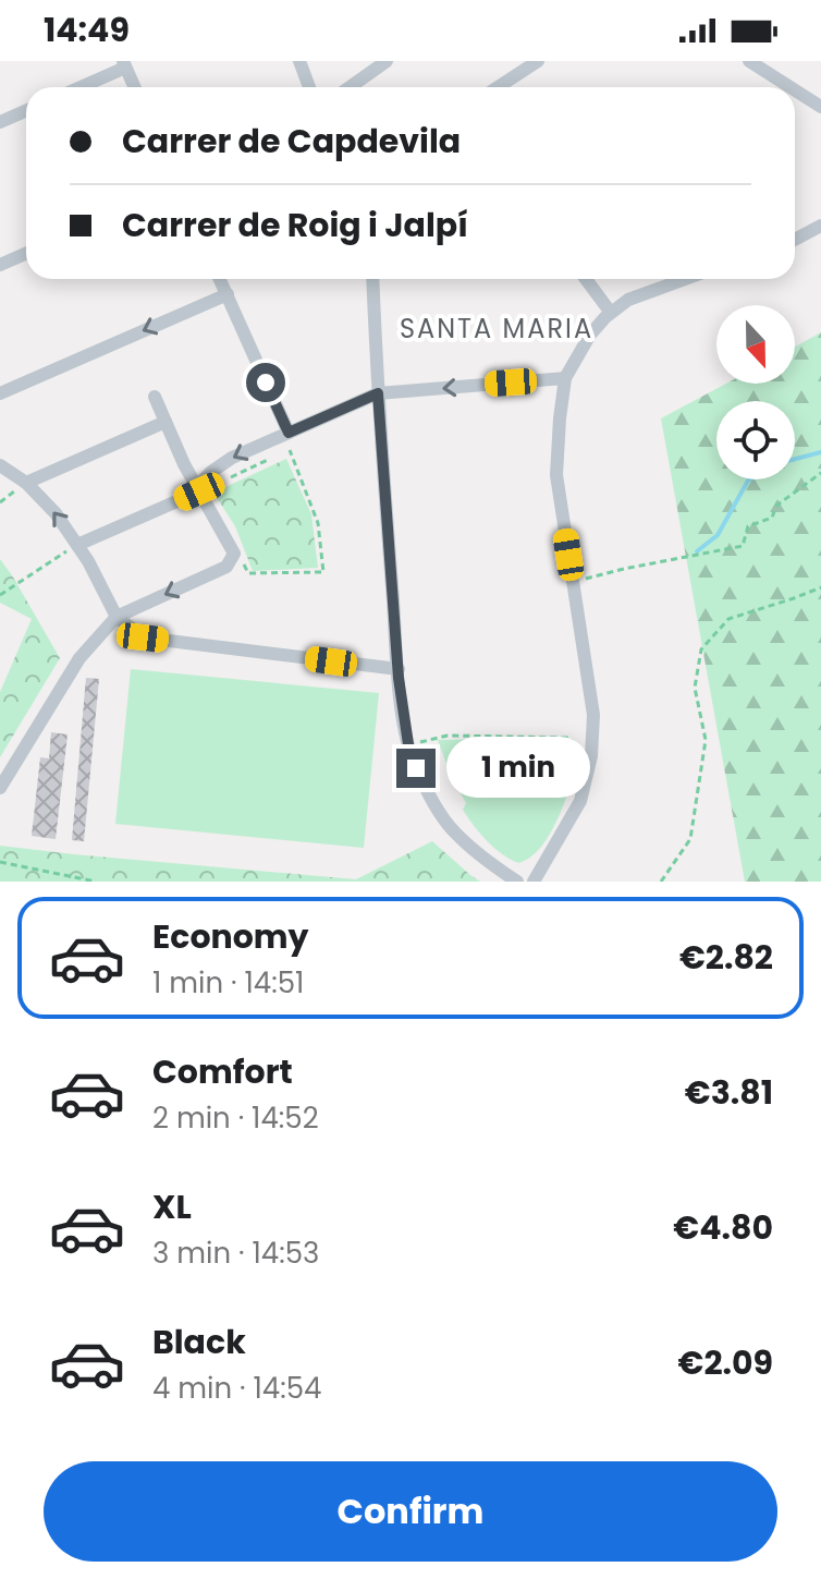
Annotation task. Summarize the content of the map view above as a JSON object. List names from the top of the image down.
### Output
{
  "districts": ["SANTA MARIA"],
  "north": "bottom",
  "page": {
    "status": "14:49",
    "banner": ["Carrer de Capdevila", "Carrer de Roig i Jalpí"],
    "bubble": "1 min",
    "list": [
      {
        "name": "Economy",
        "note": "1 min · 14:51",
        "value": "€2.82"
      },
      {
        "name": "Comfort",
        "note": "2 min · 14:52",
        "value": "€3.81"
      },
      {
        "name": "XL",
        "note": "3 min · 14:53",
        "value": "€4.80"
      },
      {
        "name": "Black",
        "note": "4 min · 14:54",
        "value": "€2.09"
      }
    ],
    "buttons": "Confirm"
  }
}
